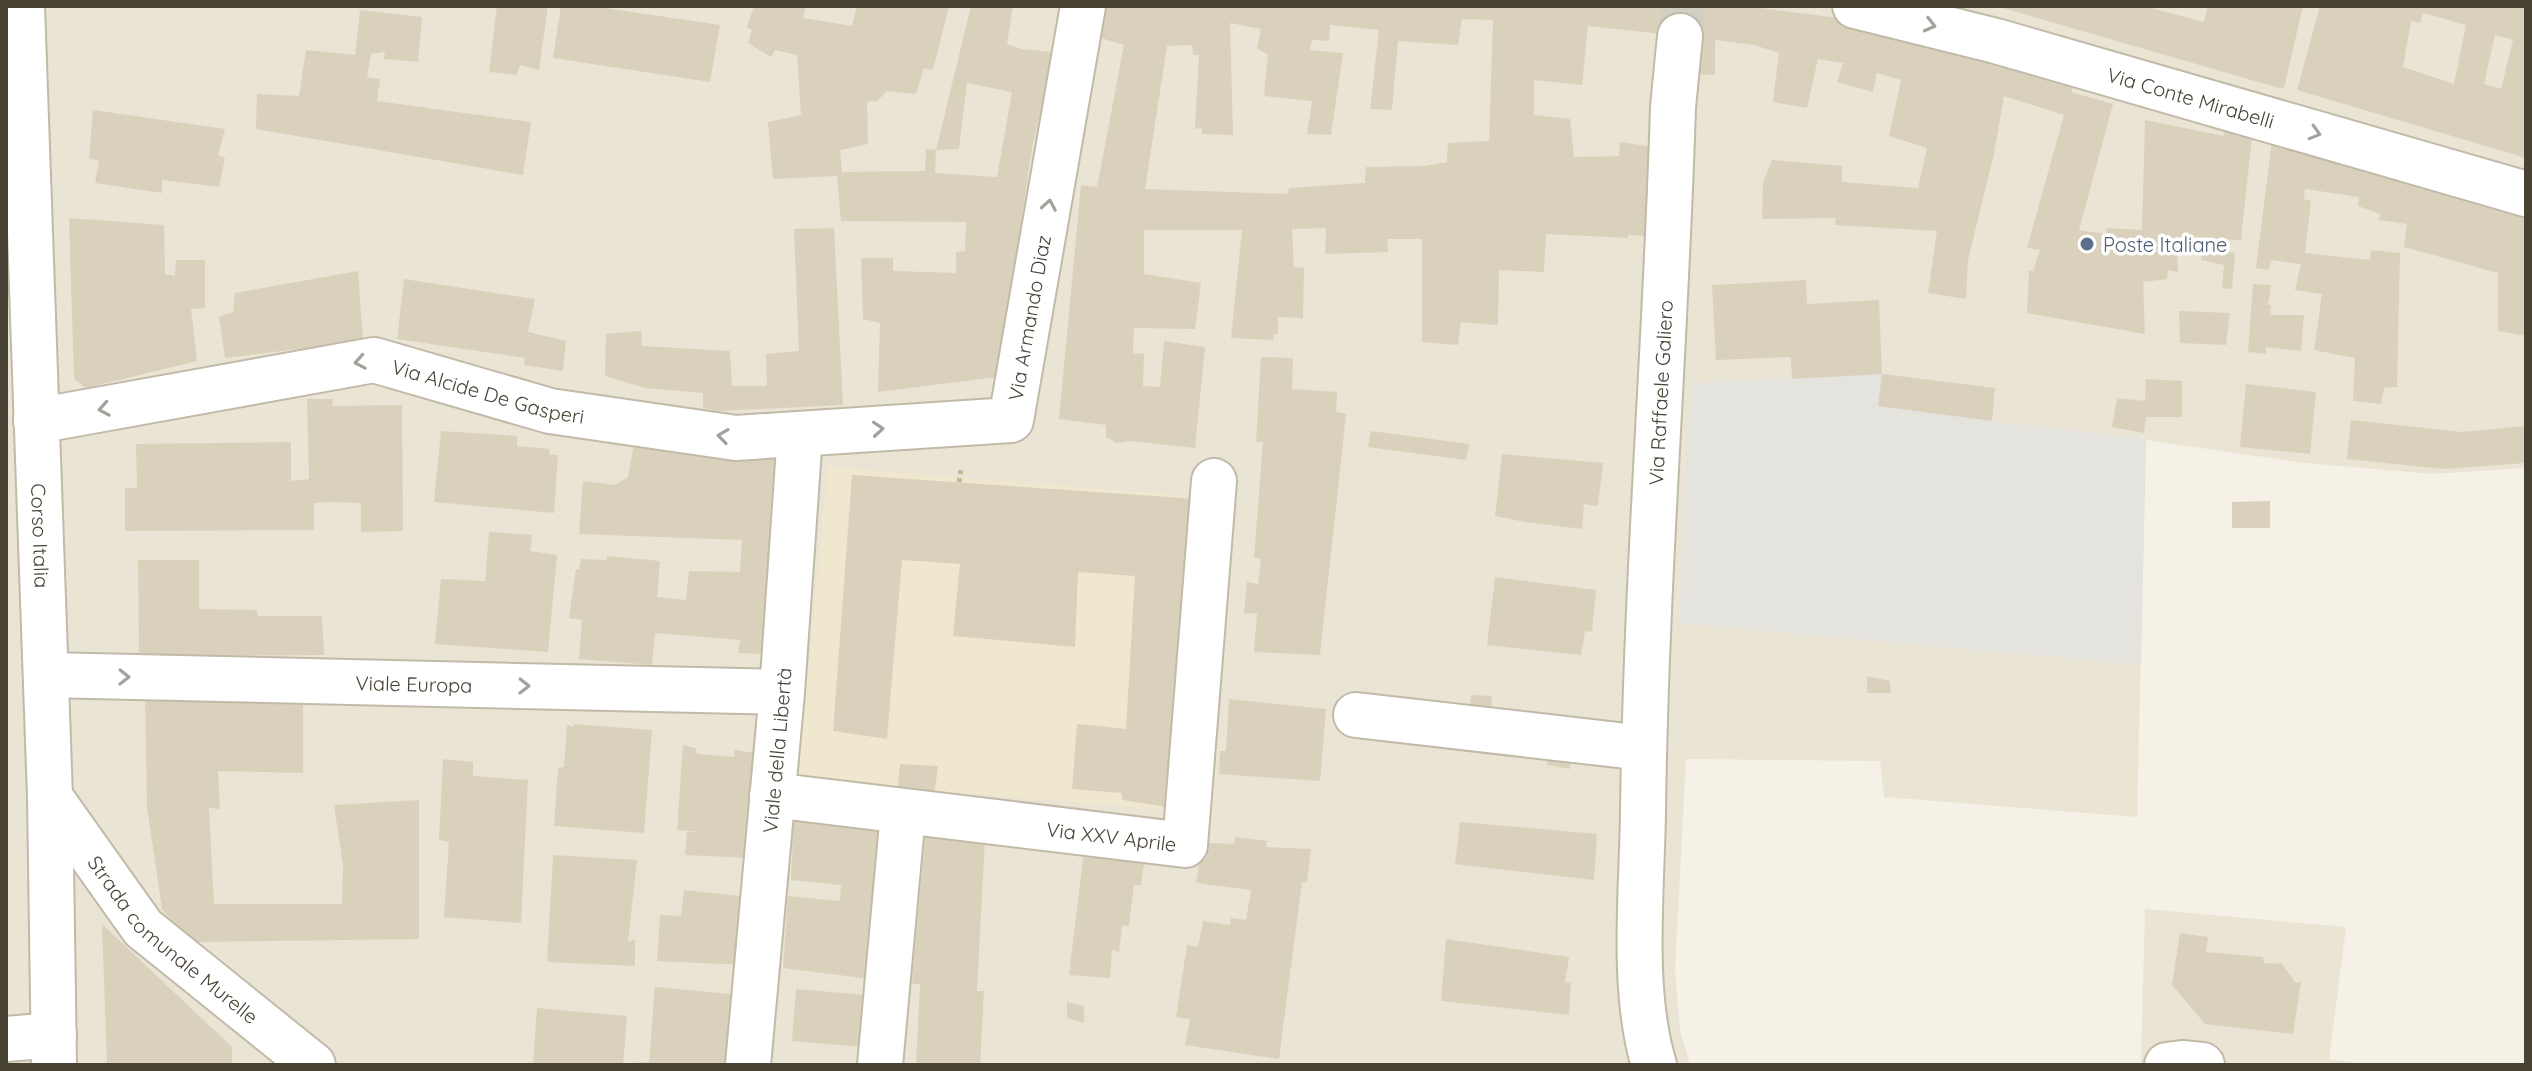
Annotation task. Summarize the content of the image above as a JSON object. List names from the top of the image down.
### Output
{
  "streets": {
    "street": [
      "Via Conte Mirabelli",
      "Via Armando Diaz",
      "Via Alcide De Gasperi",
      "Via Raffaele Galiero",
      "Corso Italia",
      "Viale Europa",
      "Viale della Libertà",
      "Via XXV Aprile",
      "Strada comunale Murelle"
    ]
  },
  "crossings": [
    ["Via Armando Diaz", "Via Alcide De Gasperi"],
    ["Via Armando Diaz", "Viale della Libertà"],
    ["Via Alcide De Gasperi", "Corso Italia"],
    ["Via Alcide De Gasperi", "Viale della Libertà"],
    ["Corso Italia", "Viale Europa"],
    ["Corso Italia", "Strada comunale Murelle"],
    ["Viale Europa", "Viale della Libertà"],
    ["Viale della Libertà", "Via XXV Aprile"]
  ],
  "one_way": [
    "Via Conte Mirabelli",
    "Via Armando Diaz",
    "Via Alcide De Gasperi",
    "Viale Europa"
  ],
  "places": ["Poste Italiane"]
}
